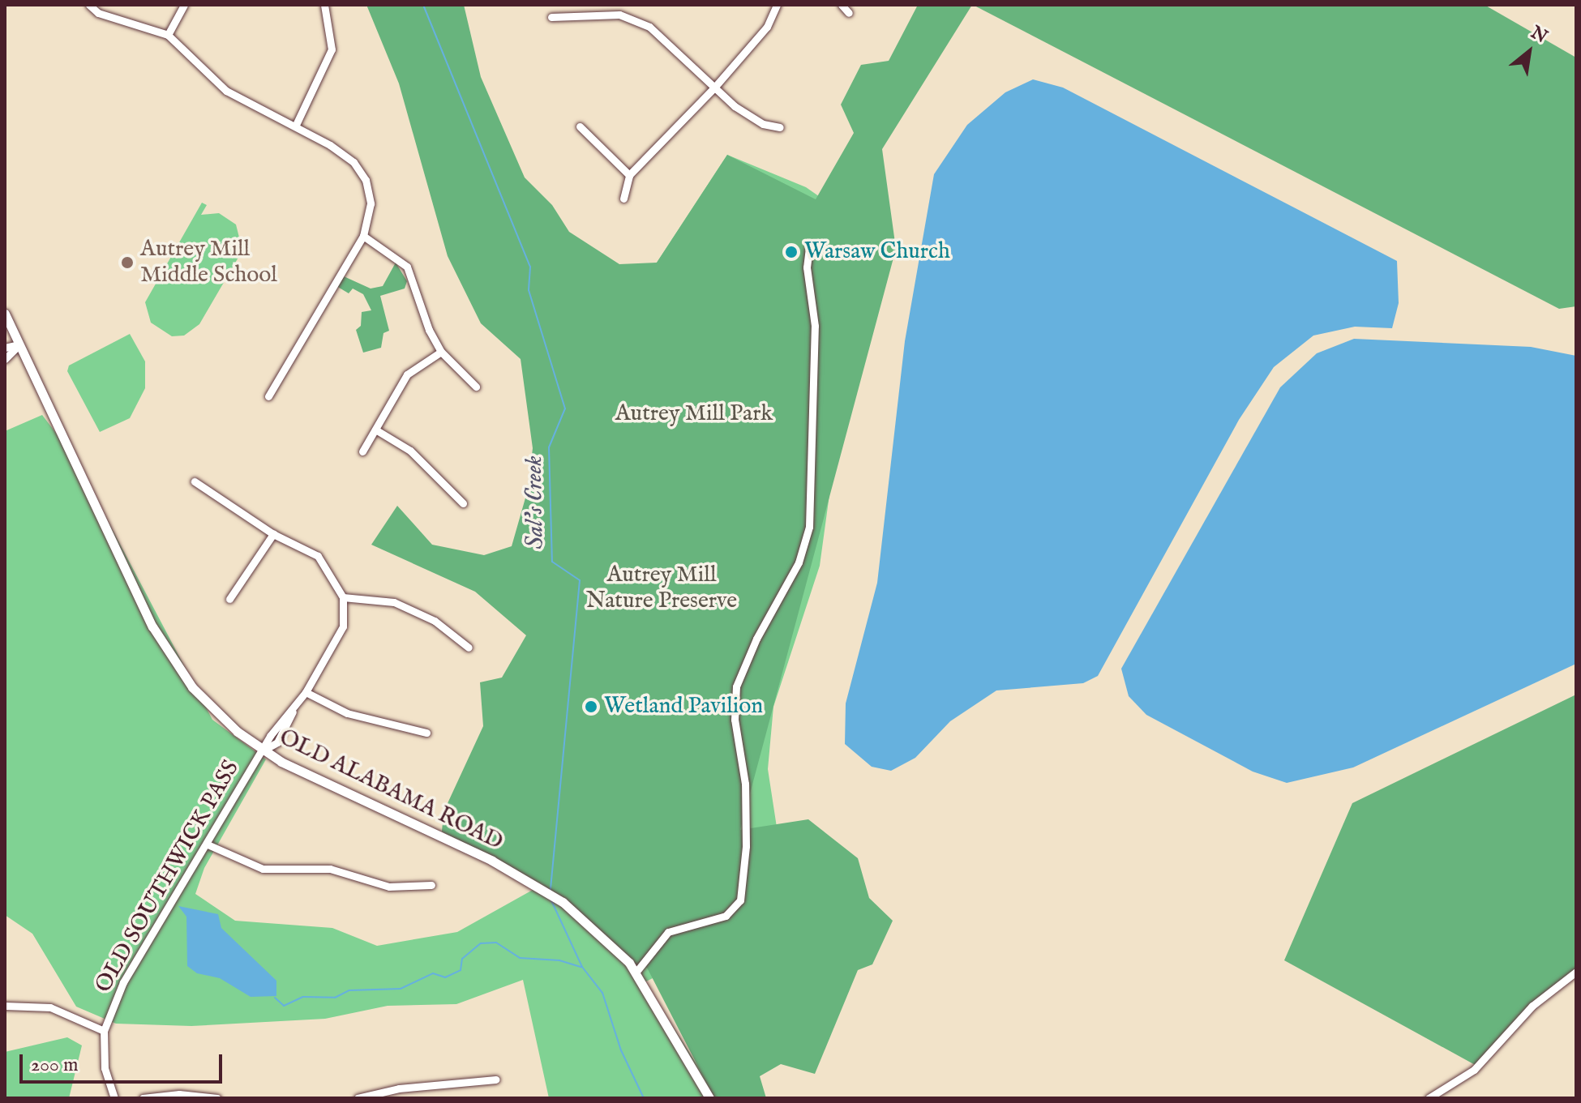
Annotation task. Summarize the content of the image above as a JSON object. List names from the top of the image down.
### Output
{
  "streets": {
    "main road": ["OLD ALABAMA ROAD"],
    "street": ["OLD SOUTHWICK PASS"]
  },
  "crossings": [
    ["OLD ALABAMA ROAD", "OLD SOUTHWICK PASS"]
  ],
  "water": ["Sal's Creek"],
  "parks": ["Autrey Mill Park", "Autrey Mill Nature Preserve"],
  "places": ["Warsaw Church", "Autrey Mill Middle School", "Wetland Pavilion"],
  "scale_bar": "200 m",
  "north": "top right"
}
